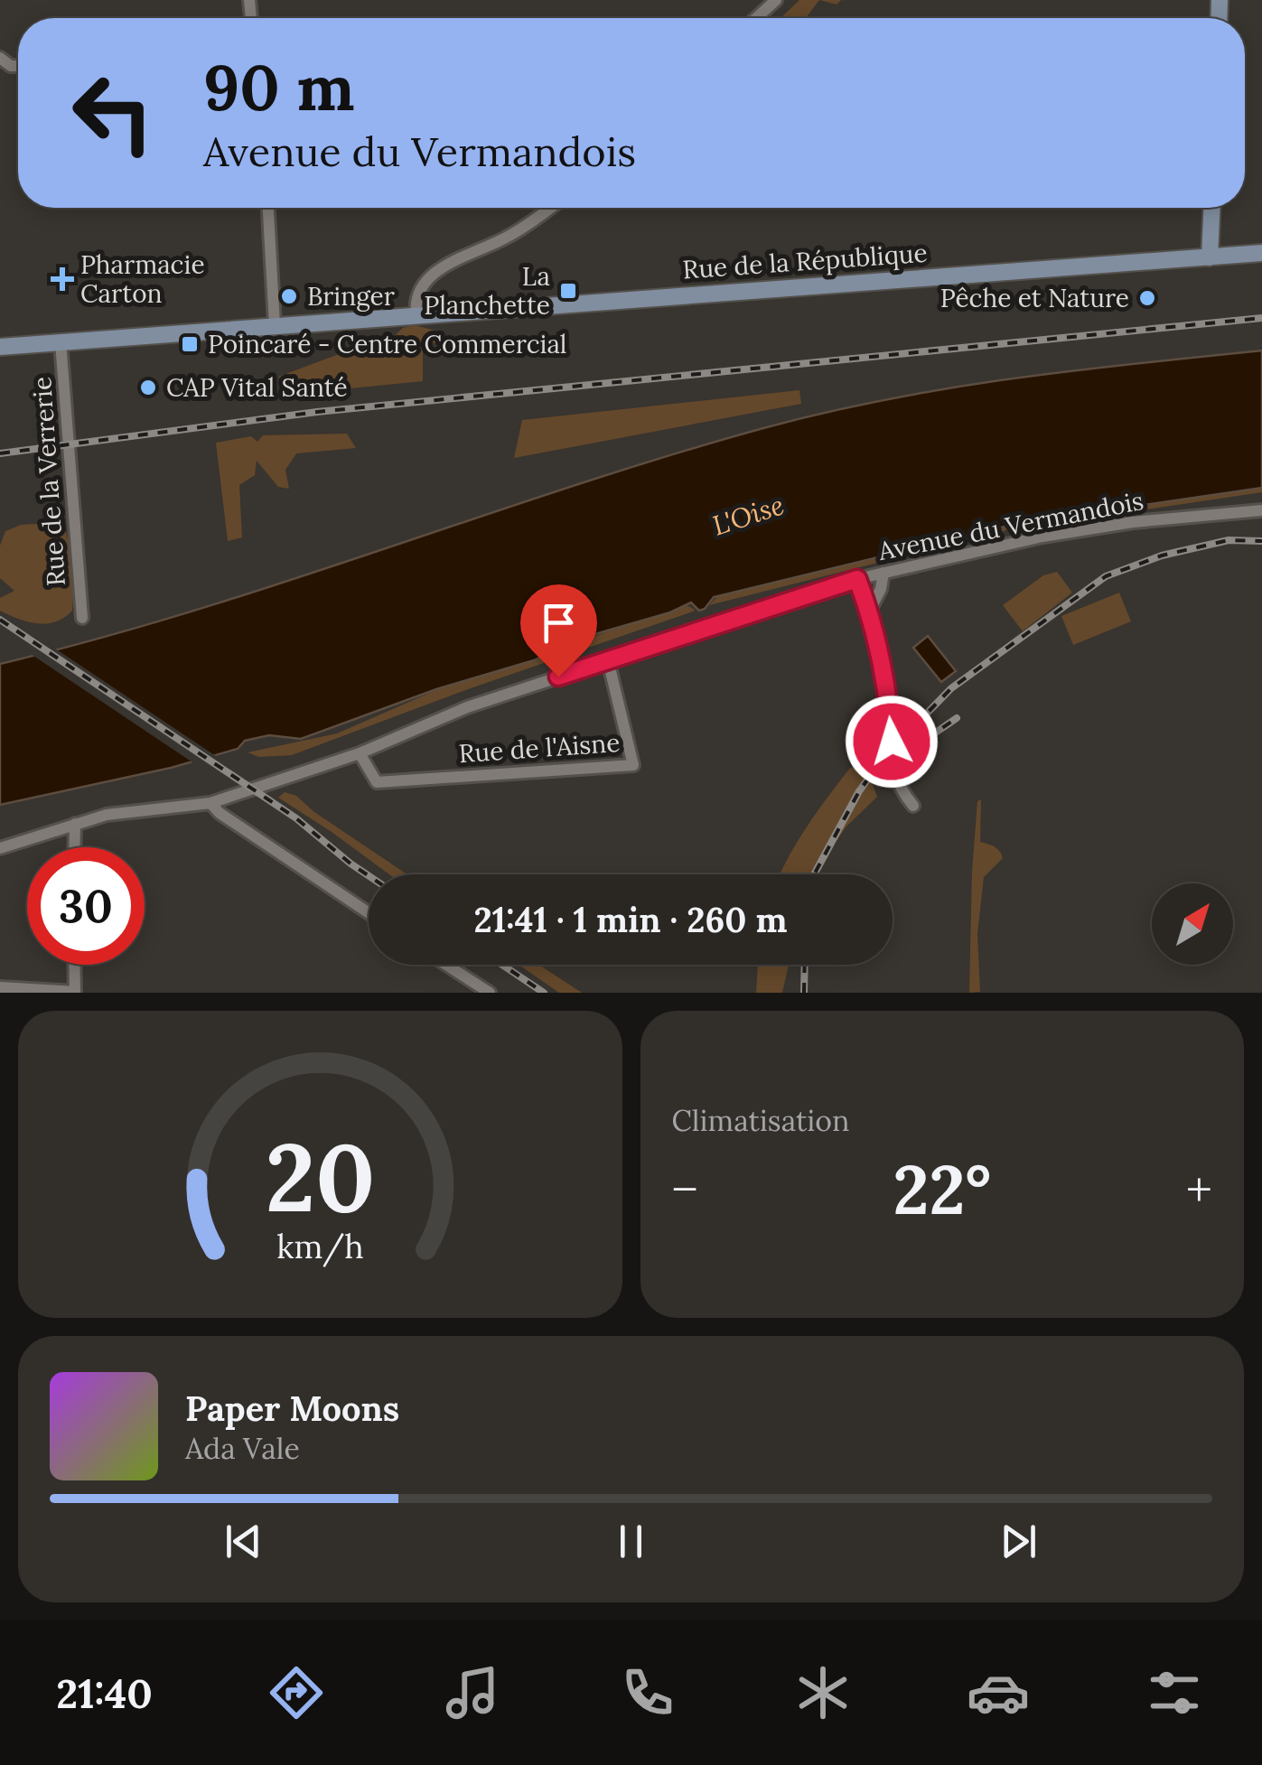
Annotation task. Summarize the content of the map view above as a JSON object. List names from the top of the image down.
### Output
{
  "streets": {
    "main road": ["Rue de la République"],
    "street": ["Rue de la Verrerie", "Avenue du Vermandois", "Rue de l'Aisne"]
  },
  "crossings": [
    ["Rue de la République", "Rue de la Verrerie"],
    ["Avenue du Vermandois", "Rue de l'Aisne"]
  ],
  "water": ["L'Oise"],
  "places": {
    "health": ["Pharmacie Carton"],
    "transit": ["La Planchette", "Poincaré - Centre Commercial"],
    "other": ["Bringer", "Pêche et Nature", "CAP Vital Santé"]
  },
  "north": "top right",
  "page": {
    "turn": ["90 m", "Avenue du Vermandois"],
    "limit": "30",
    "trip": "21:41 · 1 min · 260 m",
    "tile": "Climatisation",
    "heat": ["−", "22°", "+"],
    "song": ["Paper Moons", "Ada Vale"],
    "tabs": "21:40",
    "gauge": ["20", "km/h"]
  }
}
